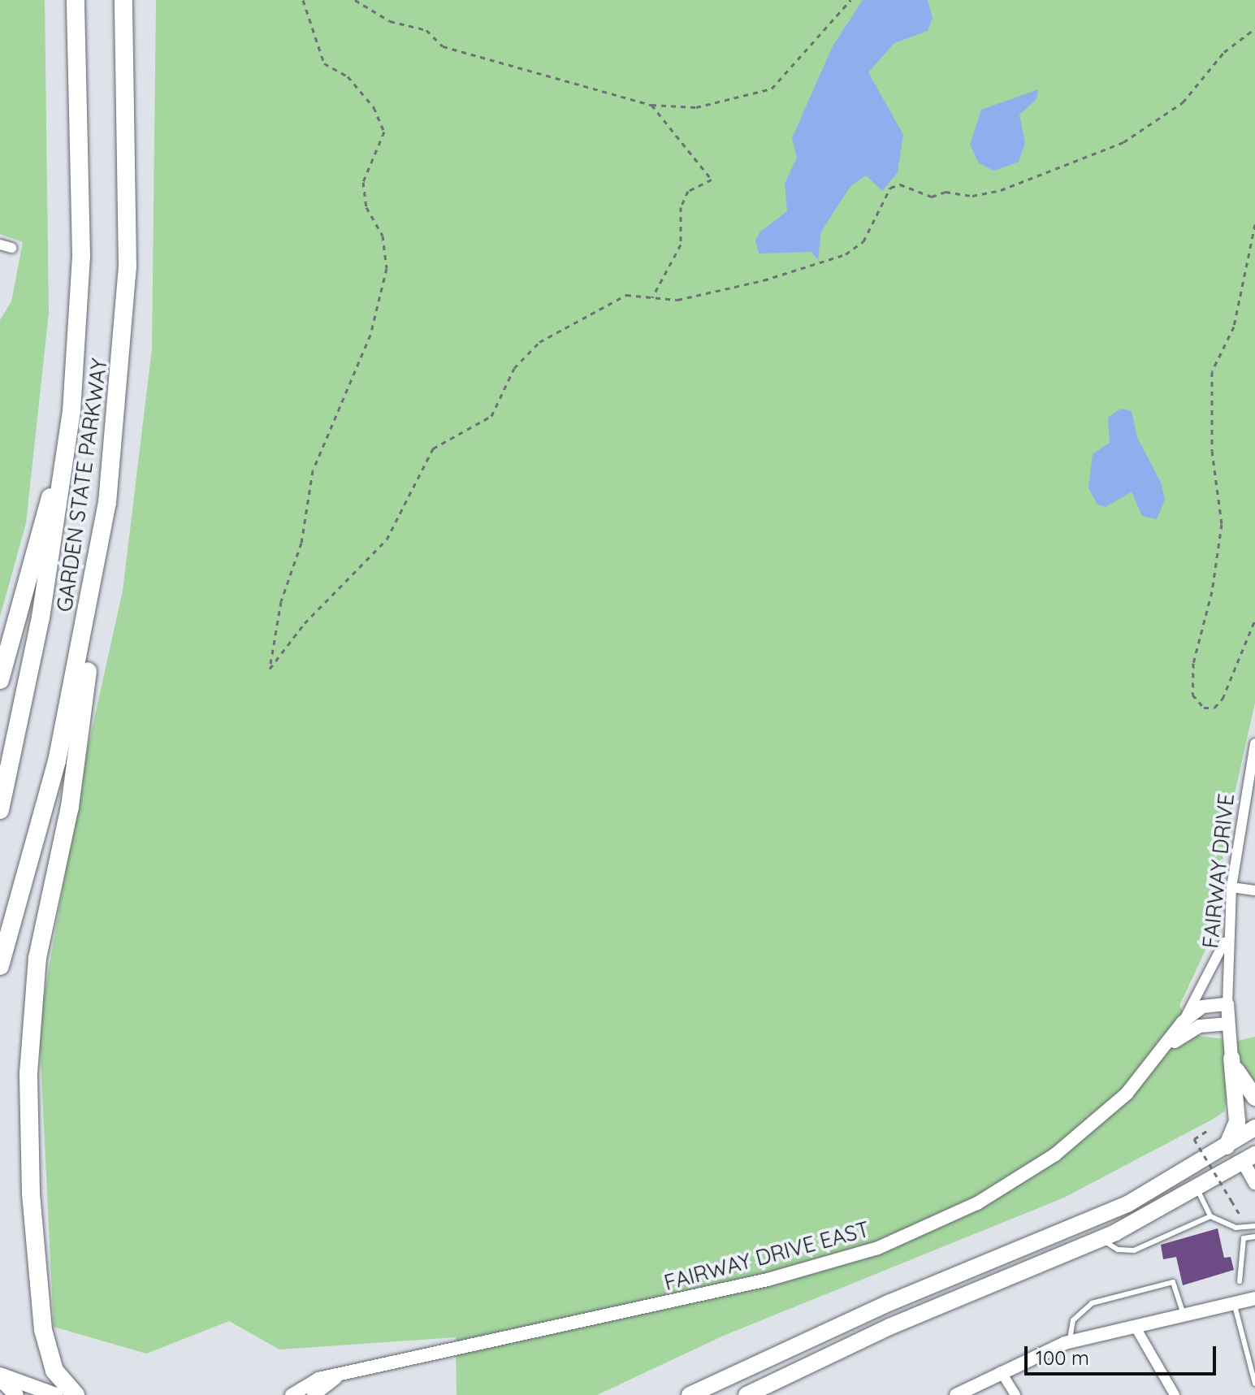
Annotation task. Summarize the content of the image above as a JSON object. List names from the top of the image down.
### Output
{
  "streets": {
    "highway": ["GARDEN STATE PARKWAY"],
    "street": ["FAIRWAY DRIVE", "FAIRWAY DRIVE EAST"]
  },
  "crossings": [
    ["FAIRWAY DRIVE", "FAIRWAY DRIVE EAST"]
  ],
  "scale_bar": "100 m"
}
